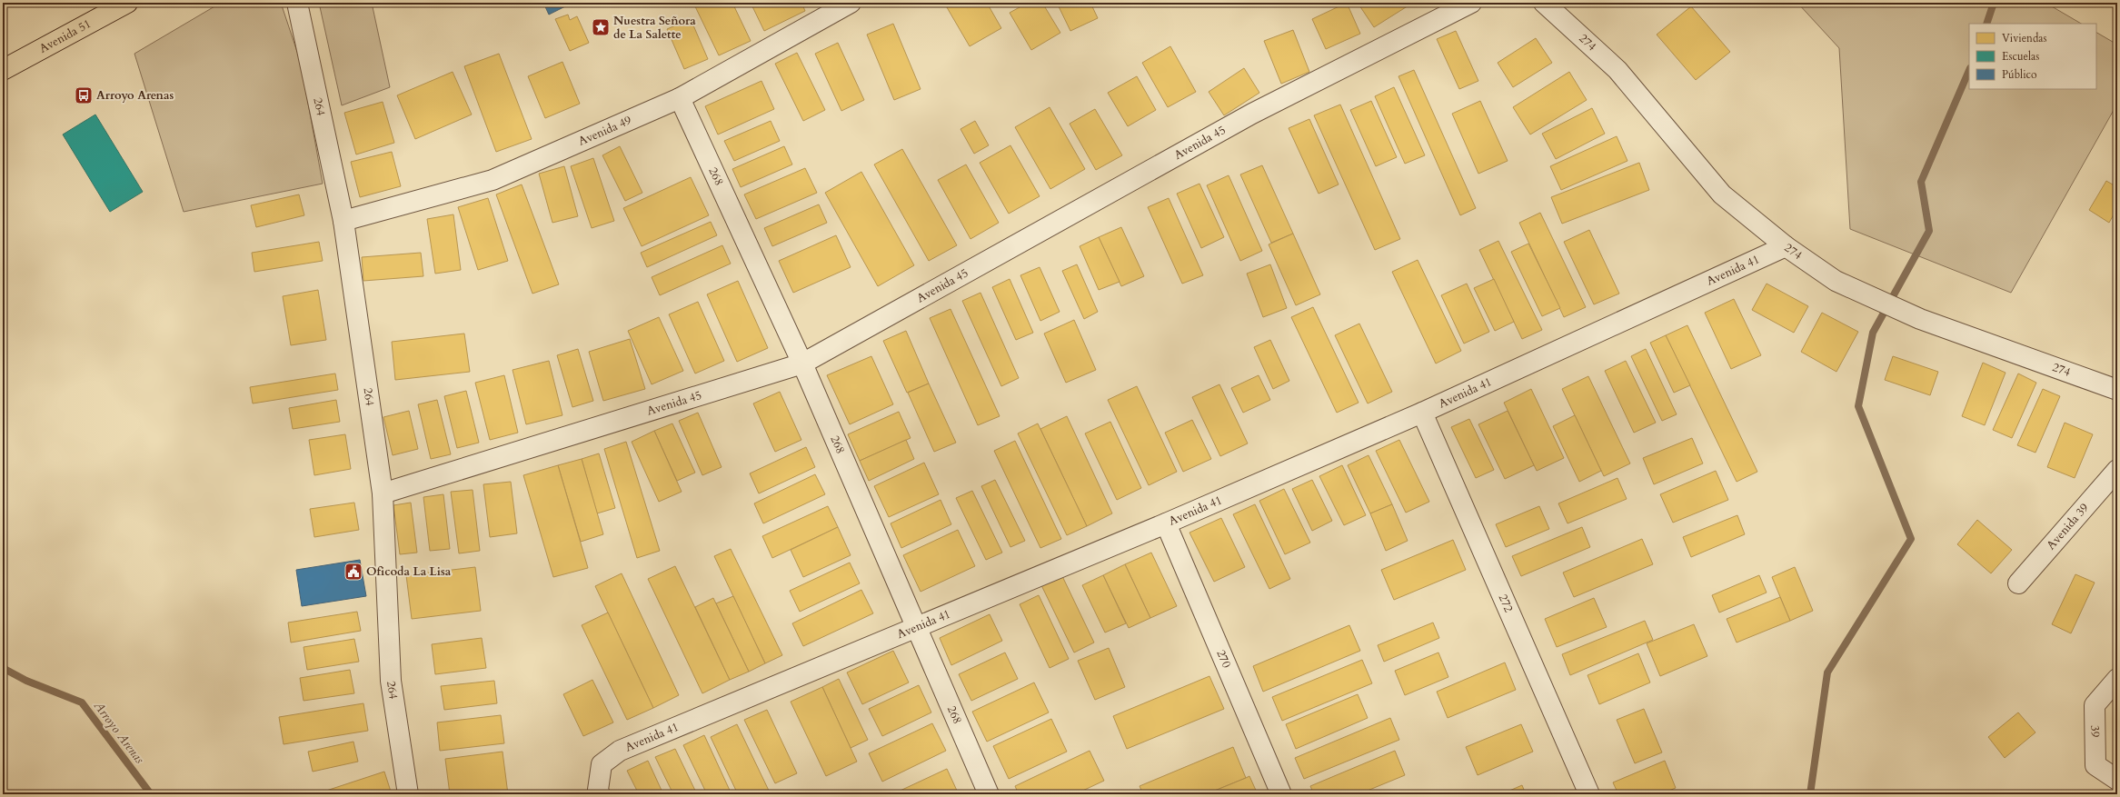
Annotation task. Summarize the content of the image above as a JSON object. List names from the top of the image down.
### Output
{
  "streets": {
    "main road": ["Avenida 51"],
    "street": [
      "274",
      "264",
      "Avenida 49",
      "Avenida 45",
      "268",
      "Avenida 41",
      "Avenida 39",
      "272",
      "270",
      "39"
    ]
  },
  "crossings": [
    ["274", "Avenida 41"],
    ["264", "Avenida 49"],
    ["264", "Avenida 45"],
    ["Avenida 49", "268"],
    ["Avenida 45", "268"],
    ["268", "Avenida 41"],
    ["Avenida 41", "272"],
    ["Avenida 41", "270"]
  ],
  "water": ["Arroyo Arenas"],
  "places": {
    "place": ["Nuestra Señora de La Salette"],
    "bus stop": ["Arroyo Arenas"],
    "public building": ["Oficoda La Lisa"]
  },
  "legend": ["Viviendas", "Escuelas", "Público"]
}
